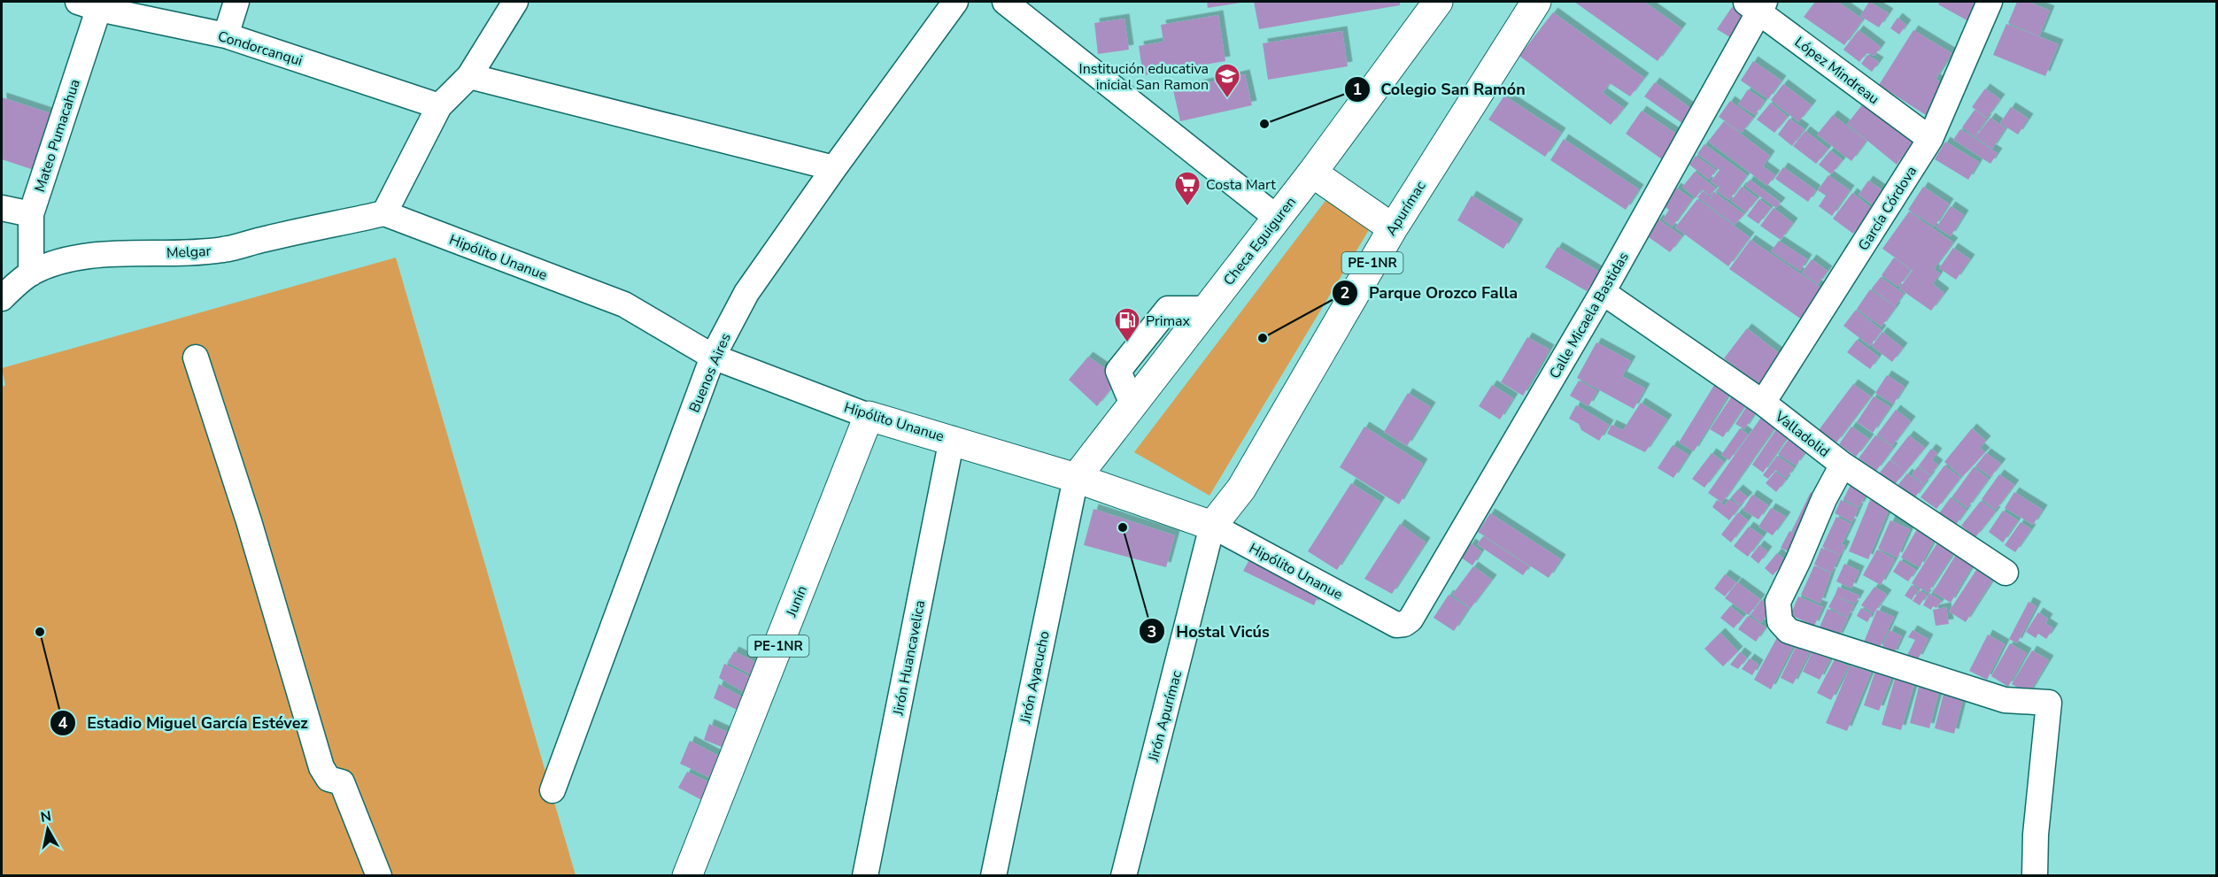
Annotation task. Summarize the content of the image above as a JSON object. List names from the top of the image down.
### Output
{
  "streets": {
    "main road": [
      "Apurímac",
      "Checa Eguiguren",
      "Hipólito Unanue",
      "PE-1NR",
      "Junín"
    ],
    "street": [
      "Condorcanqui",
      "López Mindreau",
      "Mateo Pumacahua",
      "García Córdova",
      "Melgar",
      "Calle Micaela Bastidas",
      "Buenos Aires",
      "Valladolid",
      "Jirón Huancavelica",
      "Jirón Ayacucho",
      "Jirón Apurímac"
    ]
  },
  "crossings": [
    ["Condorcanqui", "Mateo Pumacahua"],
    ["López Mindreau", "García Córdova"],
    ["López Mindreau", "Calle Micaela Bastidas"],
    ["Mateo Pumacahua", "Melgar"],
    ["Apurímac", "Hipólito Unanue"],
    ["Apurímac", "Jirón Apurímac"],
    ["García Córdova", "Valladolid"],
    ["Checa Eguiguren", "Hipólito Unanue"],
    ["Checa Eguiguren", "Jirón Ayacucho"],
    ["Melgar", "Hipólito Unanue"],
    ["Hipólito Unanue", "Calle Micaela Bastidas"],
    ["Hipólito Unanue", "Buenos Aires"],
    ["Hipólito Unanue", "Junín"],
    ["Hipólito Unanue", "Jirón Huancavelica"],
    ["Hipólito Unanue", "Jirón Ayacucho"],
    ["Hipólito Unanue", "Jirón Apurímac"],
    ["Calle Micaela Bastidas", "Valladolid"]
  ],
  "places": {
    "school or university": ["Institución educativa inicial San Ramon"],
    "other": [
      "Colegio San Ramón",
      "Parque Orozco Falla",
      "Hostal Vicús",
      "Estadio Miguel García Estévez"
    ],
    "supermarket": ["Costa Mart"],
    "fuel station": ["Primax"]
  },
  "north": "top"
}
